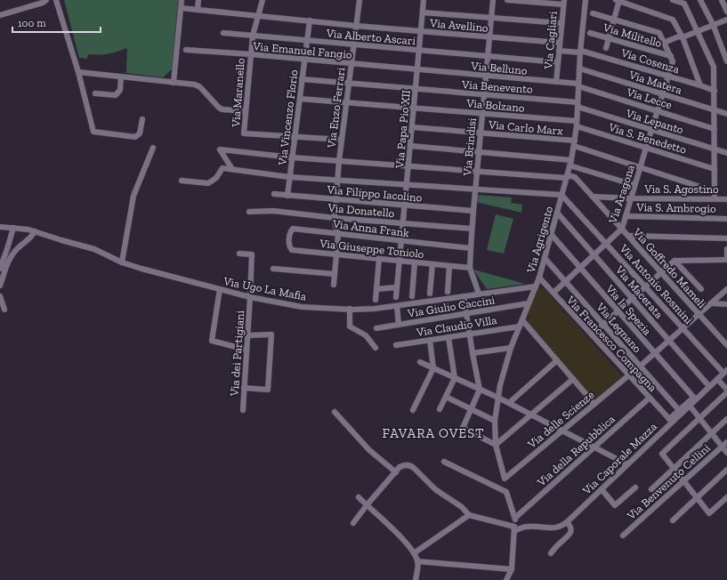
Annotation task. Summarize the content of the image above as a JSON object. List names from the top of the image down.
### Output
{
  "streets": {
    "street": [
      "Via Avellino",
      "Via Militello",
      "Via Alberto Ascari",
      "Via Cagliari",
      "Via Emanuel Fangio",
      "Via Cosenza",
      "Via Belluno",
      "Via Matera",
      "Via Benevento",
      "Via Maranello",
      "Via Lecce",
      "Via Bolzano",
      "Via Enzo Ferrari",
      "Via Vincenzo Florio",
      "Via Lepanto",
      "Via Carlo Marx",
      "Via Papa Pio XII",
      "Via S. Benedetto",
      "Via Brindisi",
      "Via S. Agostino",
      "Via Filippo Iacolino",
      "Via Aragona",
      "Via S. Ambrogio",
      "Via Donatello",
      "Via Anna Frank",
      "Via Agrigento",
      "Via Giuseppe Toniolo",
      "Via Goffredo Mameli",
      "Via Antonio Rosmini",
      "Via Ugo La Mafia",
      "Via Macerata",
      "Via Giulio Caccini",
      "Via la Spezia",
      "Via Claudio Villa",
      "Via Legnano",
      "Via Francesco Compagna",
      "Via dei Partigiani",
      "Via delle Scienze",
      "Via della Repubblica",
      "Via Caporale Mazza",
      "Via Benvenuto Cellini"
    ]
  },
  "crossings": [
    ["Via Avellino", "Via Cagliari"],
    ["Via Avellino", "Via Maranello"],
    ["Via Avellino", "Via Enzo Ferrari"],
    ["Via Avellino", "Via Vincenzo Florio"],
    ["Via Avellino", "Via Papa Pio XII"],
    ["Via Avellino", "Via Brindisi"],
    ["Via Militello", "Via Aragona"],
    ["Via Alberto Ascari", "Via Cagliari"],
    ["Via Alberto Ascari", "Via Maranello"],
    ["Via Alberto Ascari", "Via Enzo Ferrari"],
    ["Via Alberto Ascari", "Via Vincenzo Florio"],
    ["Via Alberto Ascari", "Via Papa Pio XII"],
    ["Via Alberto Ascari", "Via Brindisi"],
    ["Via Cagliari", "Via Cosenza"],
    ["Via Cagliari", "Via Belluno"],
    ["Via Emanuel Fangio", "Via Belluno"],
    ["Via Emanuel Fangio", "Via Maranello"],
    ["Via Emanuel Fangio", "Via Enzo Ferrari"],
    ["Via Emanuel Fangio", "Via Vincenzo Florio"],
    ["Via Emanuel Fangio", "Via Papa Pio XII"],
    ["Via Cosenza", "Via Aragona"],
    ["Via Cosenza", "Via Agrigento"],
    ["Via Belluno", "Via Lecce"],
    ["Via Belluno", "Via Papa Pio XII"],
    ["Via Belluno", "Via Brindisi"],
    ["Via Belluno", "Via Agrigento"],
    ["Via Matera", "Via Aragona"],
    ["Via Matera", "Via Agrigento"],
    ["Via Benevento", "Via Enzo Ferrari"],
    ["Via Benevento", "Via Vincenzo Florio"],
    ["Via Benevento", "Via Lepanto"],
    ["Via Benevento", "Via Papa Pio XII"],
    ["Via Benevento", "Via Brindisi"],
    ["Via Benevento", "Via Agrigento"],
    ["Via Maranello", "Via Enzo Ferrari"],
    ["Via Maranello", "Via Vincenzo Florio"],
    ["Via Lecce", "Via Aragona"],
    ["Via Lecce", "Via Agrigento"],
    ["Via Bolzano", "Via Enzo Ferrari"],
    ["Via Bolzano", "Via Vincenzo Florio"],
    ["Via Bolzano", "Via Papa Pio XII"],
    ["Via Bolzano", "Via S. Benedetto"],
    ["Via Bolzano", "Via Brindisi"],
    ["Via Bolzano", "Via Agrigento"],
    ["Via Enzo Ferrari", "Via Filippo Iacolino"],
    ["Via Enzo Ferrari", "Via Donatello"],
    ["Via Enzo Ferrari", "Via Anna Frank"],
    ["Via Enzo Ferrari", "Via Giuseppe Toniolo"],
    ["Via Vincenzo Florio", "Via Filippo Iacolino"],
    ["Via Lepanto", "Via Aragona"],
    ["Via Lepanto", "Via Agrigento"],
    ["Via Carlo Marx", "Via Papa Pio XII"],
    ["Via Carlo Marx", "Via Brindisi"],
    ["Via Carlo Marx", "Via Aragona"],
    ["Via Carlo Marx", "Via Agrigento"],
    ["Via Papa Pio XII", "Via Filippo Iacolino"],
    ["Via Papa Pio XII", "Via Donatello"],
    ["Via Papa Pio XII", "Via Anna Frank"],
    ["Via Papa Pio XII", "Via Giuseppe Toniolo"],
    ["Via S. Benedetto", "Via Aragona"],
    ["Via S. Benedetto", "Via Agrigento"],
    ["Via Brindisi", "Via Filippo Iacolino"],
    ["Via Brindisi", "Via Donatello"],
    ["Via Brindisi", "Via Anna Frank"],
    ["Via Brindisi", "Via Giuseppe Toniolo"],
    ["Via Brindisi", "Via Ugo La Mafia"],
    ["Via S. Agostino", "Via Aragona"],
    ["Via S. Agostino", "Via Goffredo Mameli"],
    ["Via Aragona", "Via S. Ambrogio"],
    ["Via Aragona", "Via Goffredo Mameli"],
    ["Via Aragona", "Via Antonio Rosmini"],
    ["Via Aragona", "Via Macerata"],
    ["Via Aragona", "Via la Spezia"],
    ["Via Aragona", "Via Legnano"],
    ["Via Aragona", "Via Francesco Compagna"],
    ["Via Anna Frank", "Via Giuseppe Toniolo"],
    ["Via Agrigento", "Via Goffredo Mameli"],
    ["Via Agrigento", "Via Antonio Rosmini"],
    ["Via Agrigento", "Via Ugo La Mafia"],
    ["Via Agrigento", "Via Macerata"],
    ["Via Agrigento", "Via Giulio Caccini"],
    ["Via Agrigento", "Via la Spezia"],
    ["Via Agrigento", "Via Claudio Villa"],
    ["Via Agrigento", "Via Legnano"],
    ["Via Agrigento", "Via Francesco Compagna"],
    ["Via Agrigento", "Via delle Scienze"],
    ["Via Goffredo Mameli", "Via delle Scienze"],
    ["Via Antonio Rosmini", "Via delle Scienze"],
    ["Via Antonio Rosmini", "Via Caporale Mazza"],
    ["Via Ugo La Mafia", "Via dei Partigiani"],
    ["Via Macerata", "Via delle Scienze"],
    ["Via Macerata", "Via Caporale Mazza"],
    ["Via la Spezia", "Via delle Scienze"],
    ["Via la Spezia", "Via Caporale Mazza"],
    ["Via Legnano", "Via delle Scienze"],
    ["Via Legnano", "Via Caporale Mazza"],
    ["Via Francesco Compagna", "Via delle Scienze"],
    ["Via Francesco Compagna", "Via della Repubblica"],
    ["Via Francesco Compagna", "Via Caporale Mazza"]
  ],
  "districts": ["FAVARA OVEST"],
  "scale_bar": "100 m"
}
